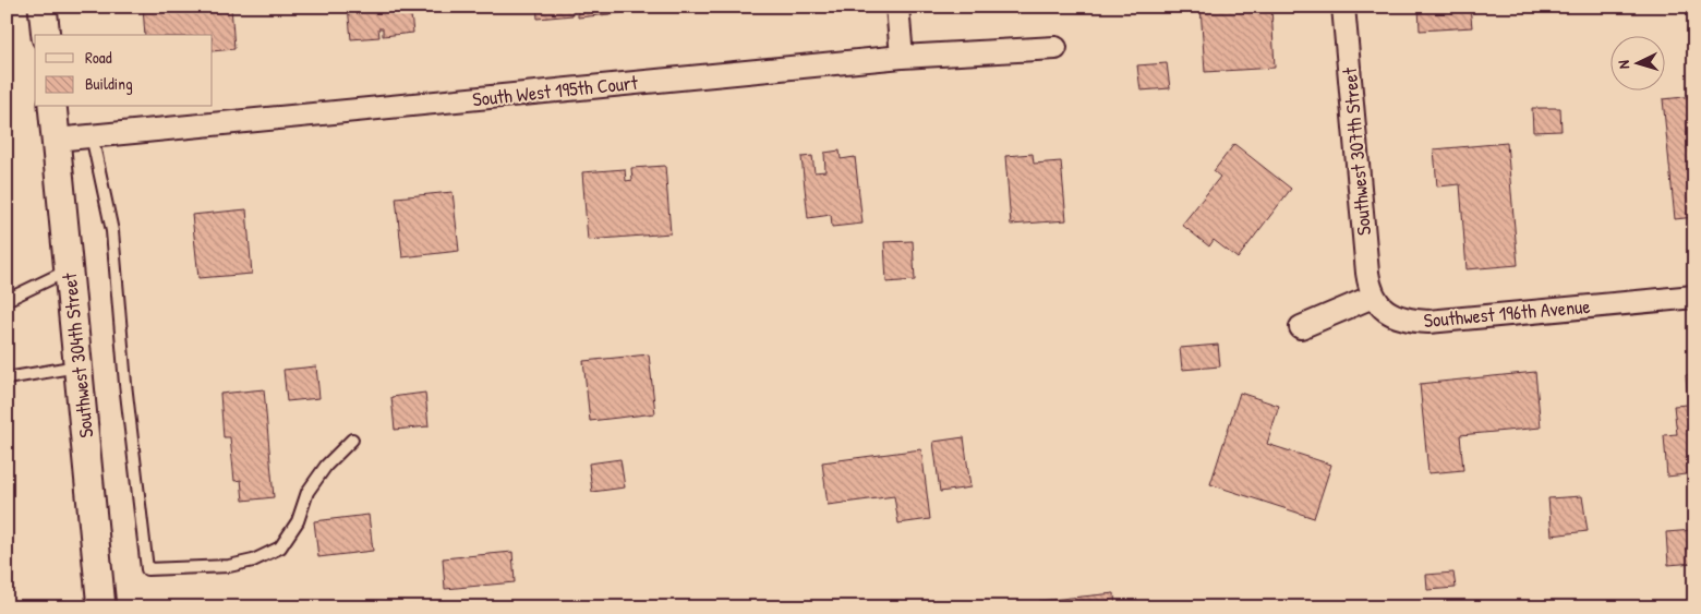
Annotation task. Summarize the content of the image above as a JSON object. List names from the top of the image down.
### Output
{
  "streets": {
    "street": [
      "South West 195th Court",
      "Southwest 307th Street",
      "Southwest 196th Avenue",
      "Southwest 304th Street"
    ]
  },
  "crossings": [
    ["South West 195th Court", "Southwest 304th Street"],
    ["Southwest 307th Street", "Southwest 196th Avenue"]
  ],
  "legend": ["Road", "Building"],
  "north": "left"
}
